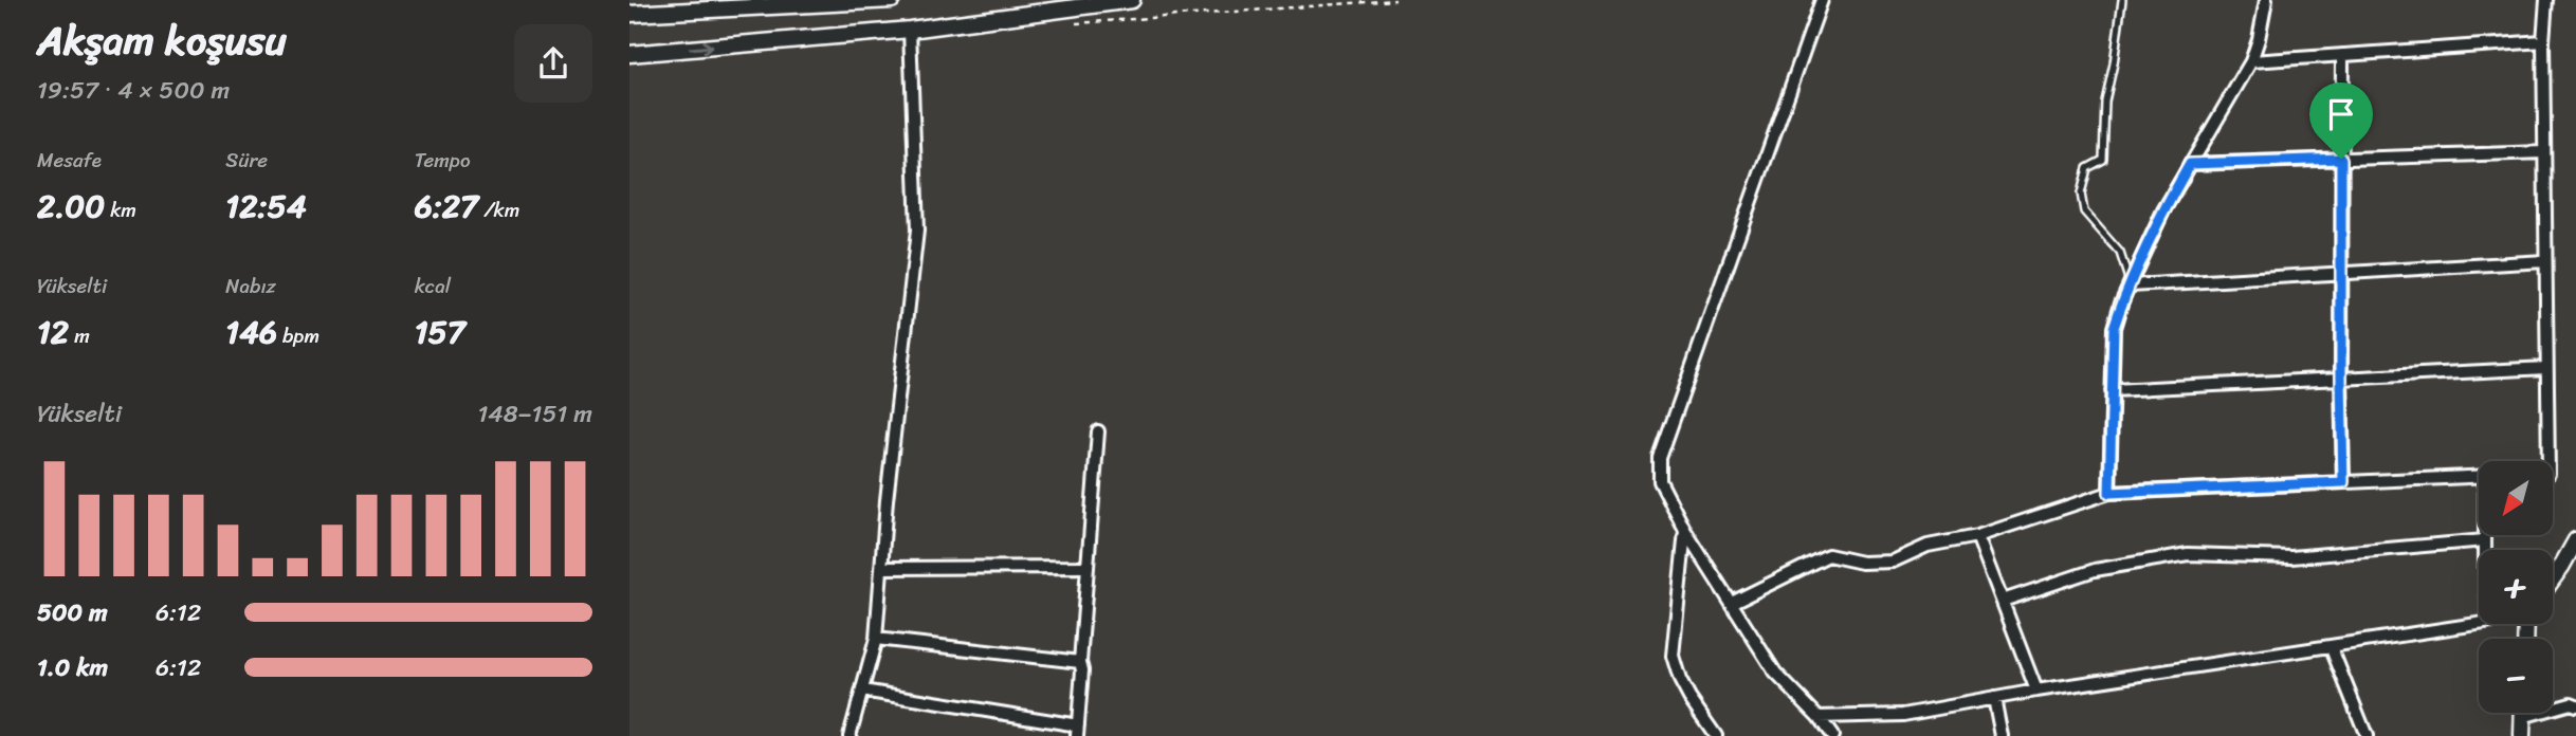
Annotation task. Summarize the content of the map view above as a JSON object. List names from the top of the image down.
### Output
{
  "north": "bottom left",
  "page": {
    "heading": ["Akşam koşusu", "19:57 · 4 × 500 m"],
    "stats": [
      ["Mesafe", "2.00 km"],
      ["Süre", "12:54"],
      ["Tempo", "6:27 /km"],
      ["Yükselti", "12 m"],
      ["Nabız", "146 bpm"],
      ["kcal", "157"]
    ],
    "chart": ["Yükselti", "148–151 m"],
    "map_buttons": ["+", "−"],
    "list": [
      {
        "name": "500 m",
        "note": "6:12"
      },
      {
        "name": "1.0 km",
        "note": "6:12"
      }
    ]
  }
}
